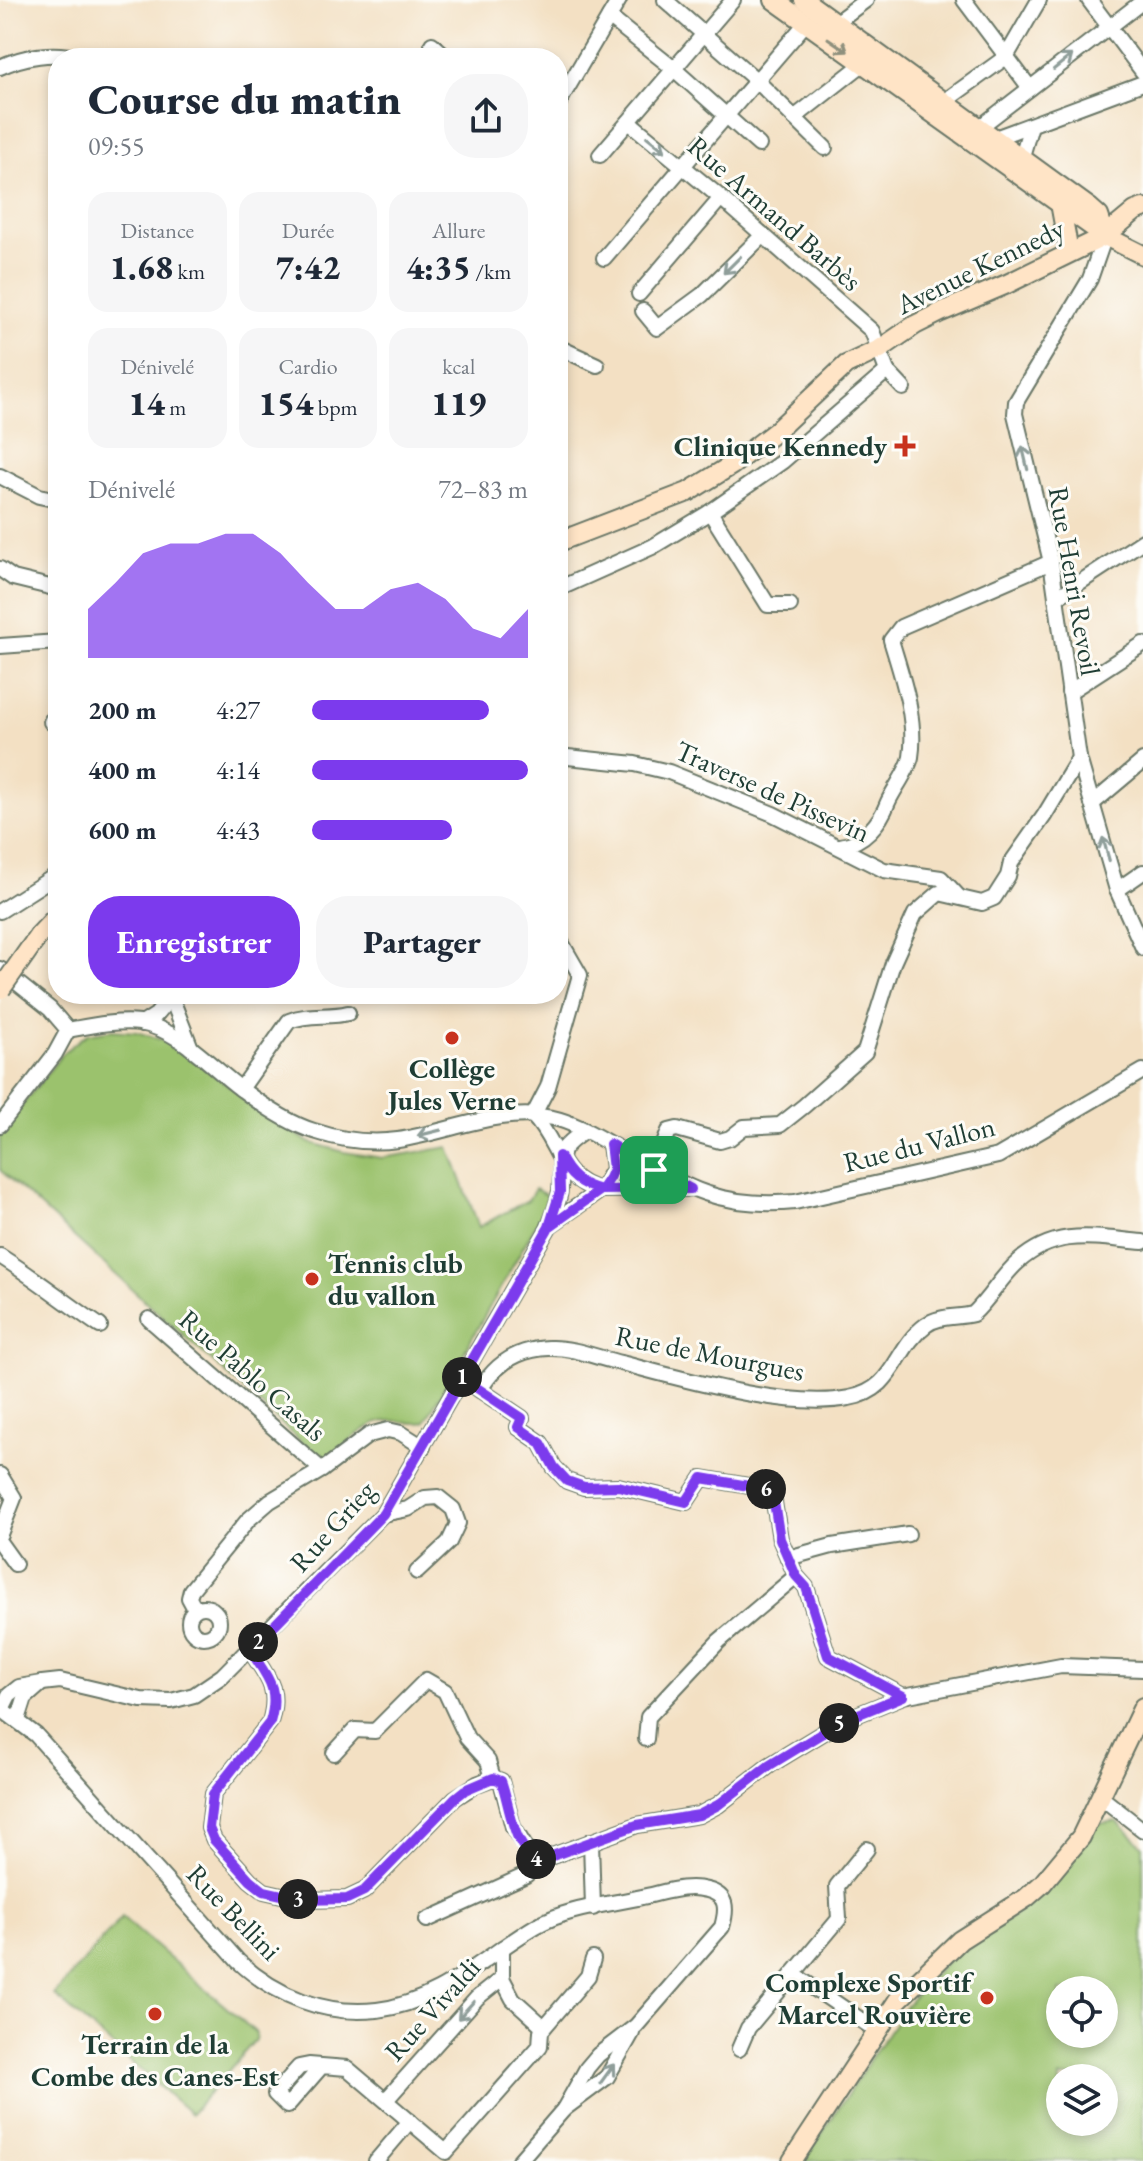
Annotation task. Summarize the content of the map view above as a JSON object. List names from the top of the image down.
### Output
{
  "streets": {
    "main road": ["Avenue Kennedy"],
    "street": [
      "Rue Armand Barbès",
      "Rue Henri Revoil",
      "Traverse de Pissevin",
      "Rue du Vallon",
      "Rue de Mourgues",
      "Rue Pablo Casals",
      "Rue Grieg",
      "Rue Bellini",
      "Rue Vivaldi"
    ]
  },
  "crossings": [
    ["Rue Armand Barbès", "Avenue Kennedy"],
    ["Avenue Kennedy", "Rue Henri Revoil"],
    ["Rue du Vallon", "Rue Grieg"],
    ["Rue Bellini", "Rue Vivaldi"]
  ],
  "one_way": ["Rue Henri Revoil", "Rue Vivaldi"],
  "places": {
    "health": ["Clinique Kennedy"],
    "other": [
      "Collège Jules Verne",
      "Tennis club du vallon",
      "Complexe Sportif Marcel Rouvière",
      "Terrain de la Combe des Canes-Est"
    ]
  },
  "page": {
    "heading": ["Course du matin", "09:55"],
    "stats": [
      ["Distance", "1.68 km"],
      ["Durée", "7:42"],
      ["Allure", "4:35 /km"],
      ["Dénivelé", "14 m"],
      ["Cardio", "154 bpm"],
      ["kcal", "119"]
    ],
    "chart": ["Dénivelé", "72–83 m"],
    "list": [
      {
        "name": "200 m",
        "note": "4:27"
      },
      {
        "name": "400 m",
        "note": "4:14"
      },
      {
        "name": "600 m",
        "note": "4:43"
      }
    ],
    "buttons": ["Enregistrer", "Partager"],
    "pins": [
      "1",
      "6",
      "2",
      "5",
      "4",
      "3"
    ]
  }
}
